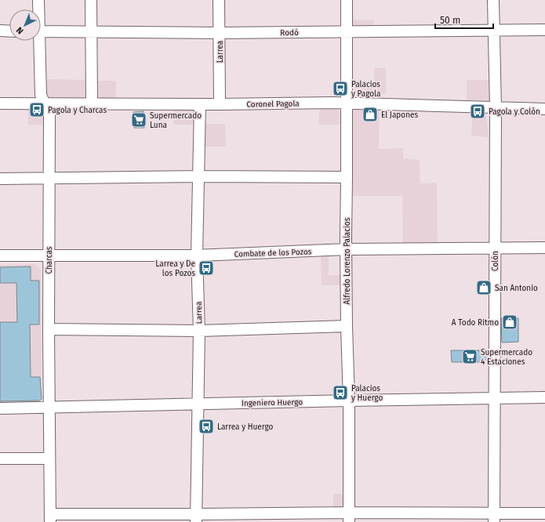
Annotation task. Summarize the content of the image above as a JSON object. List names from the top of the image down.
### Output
{
  "streets": {
    "street": [
      "Rodó",
      "Larrea",
      "Coronel Pagola",
      "Combate de los Pozos",
      "Charcas",
      "Alfredo Lorenzo Palacios",
      "Colón",
      "Ingeniero Huergo"
    ]
  },
  "crossings": [
    ["Rodó", "Larrea"],
    ["Rodó", "Alfredo Lorenzo Palacios"],
    ["Rodó", "Colón"],
    ["Larrea", "Coronel Pagola"],
    ["Larrea", "Combate de los Pozos"],
    ["Larrea", "Ingeniero Huergo"],
    ["Coronel Pagola", "Charcas"],
    ["Coronel Pagola", "Alfredo Lorenzo Palacios"],
    ["Coronel Pagola", "Colón"],
    ["Combate de los Pozos", "Charcas"],
    ["Combate de los Pozos", "Alfredo Lorenzo Palacios"],
    ["Combate de los Pozos", "Colón"],
    ["Charcas", "Ingeniero Huergo"],
    ["Alfredo Lorenzo Palacios", "Ingeniero Huergo"],
    ["Colón", "Ingeniero Huergo"]
  ],
  "places": {
    "bus stop": [
      "Palacios y Pagola",
      "Pagola y Charcas",
      "Pagola y Colón",
      "Larrea y De los Pozos",
      "Palacios y Huergo",
      "Larrea y Huergo"
    ],
    "shop": ["El Japones", "San Antonio", "A Todo Ritmo"],
    "supermarket": ["Supermercado Luna", "Supermercado 4 Estaciones"]
  },
  "scale_bar": "50 m",
  "north": "bottom left"
}
